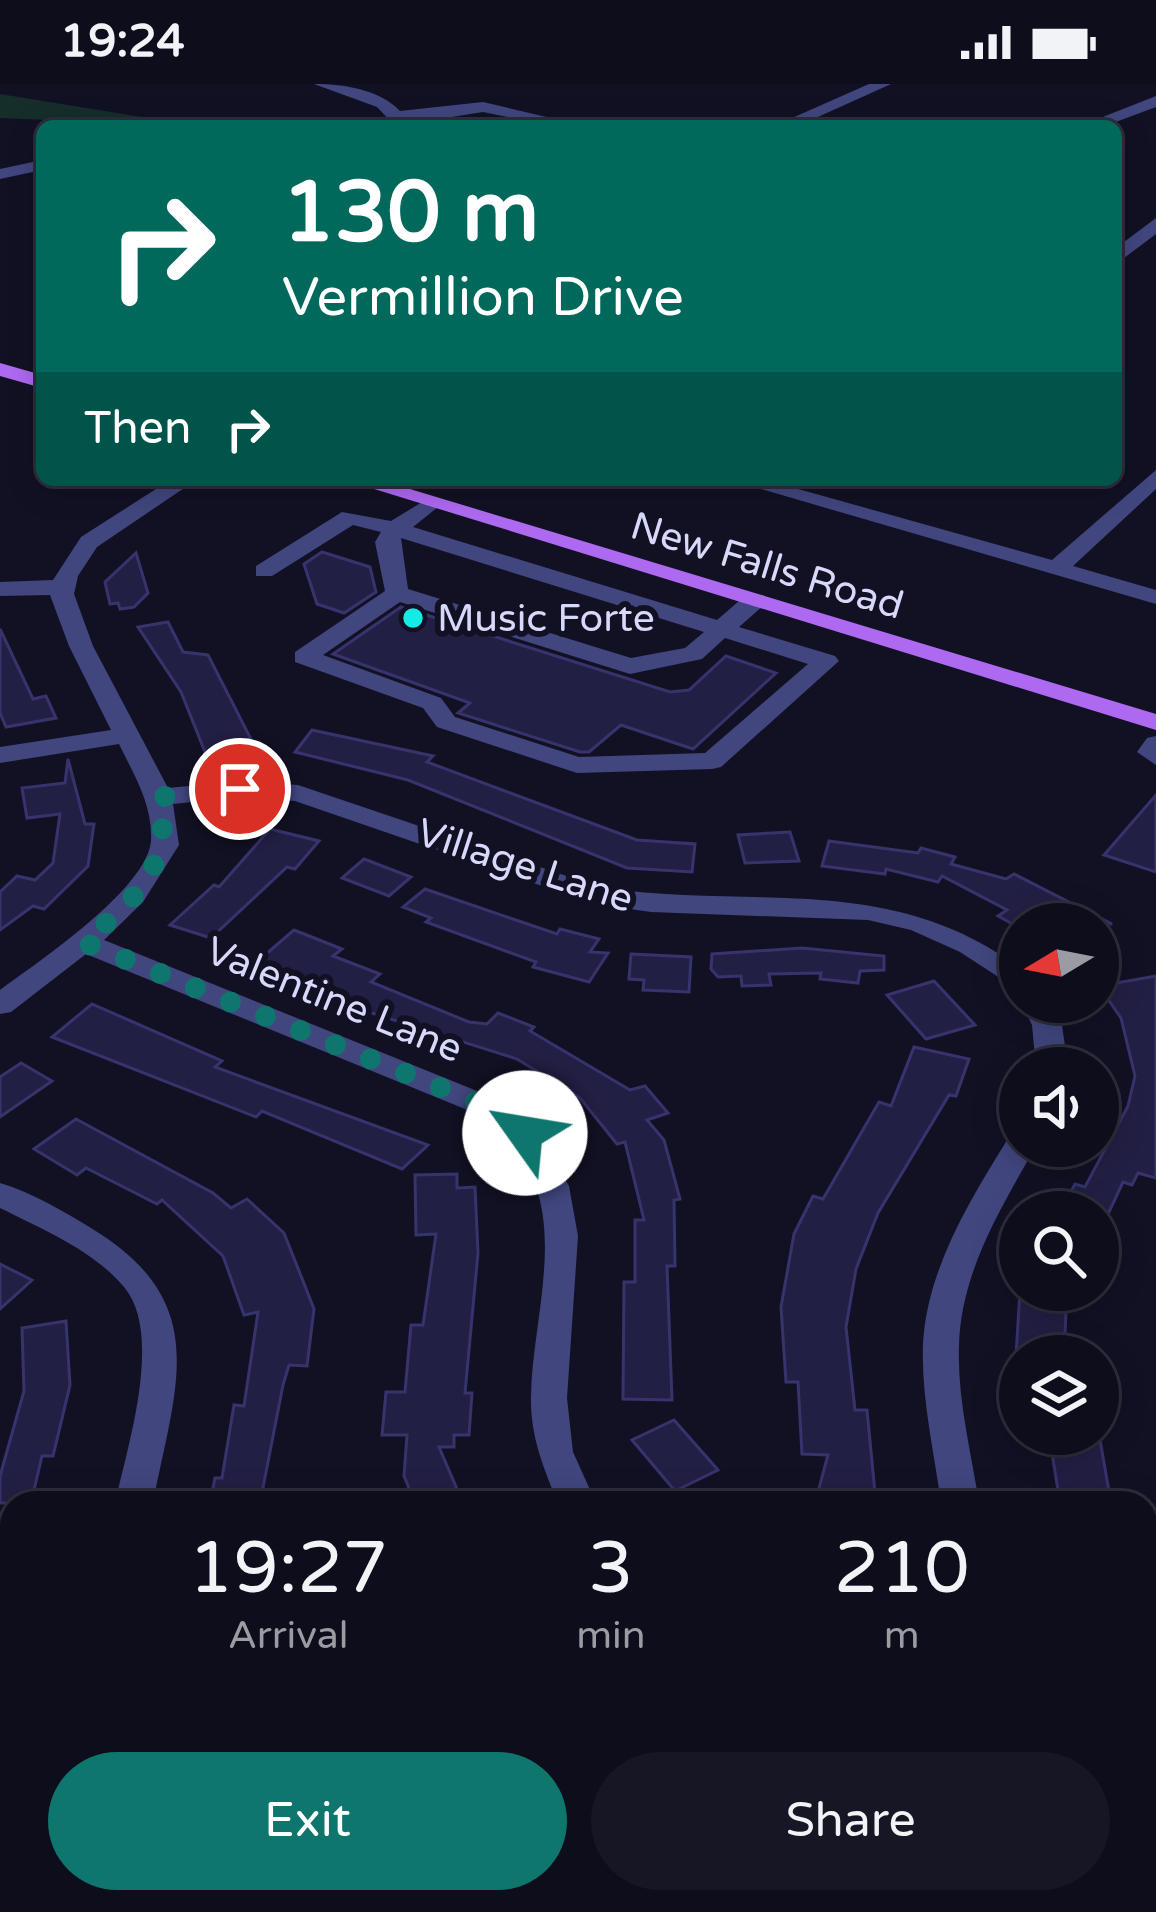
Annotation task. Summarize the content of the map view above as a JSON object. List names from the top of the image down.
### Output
{
  "streets": {
    "main road": ["New Falls Road"],
    "street": ["Village Lane", "Valentine Lane"]
  },
  "places": ["Music Forte"],
  "north": "left",
  "page": {
    "status": "19:24",
    "turn": ["130 m", "Vermillion Drive"],
    "then": "Then",
    "eta": [
      "19:27",
      "Arrival",
      "3",
      "min",
      "210",
      "m"
    ],
    "buttons": ["Exit", "Share"]
  }
}
